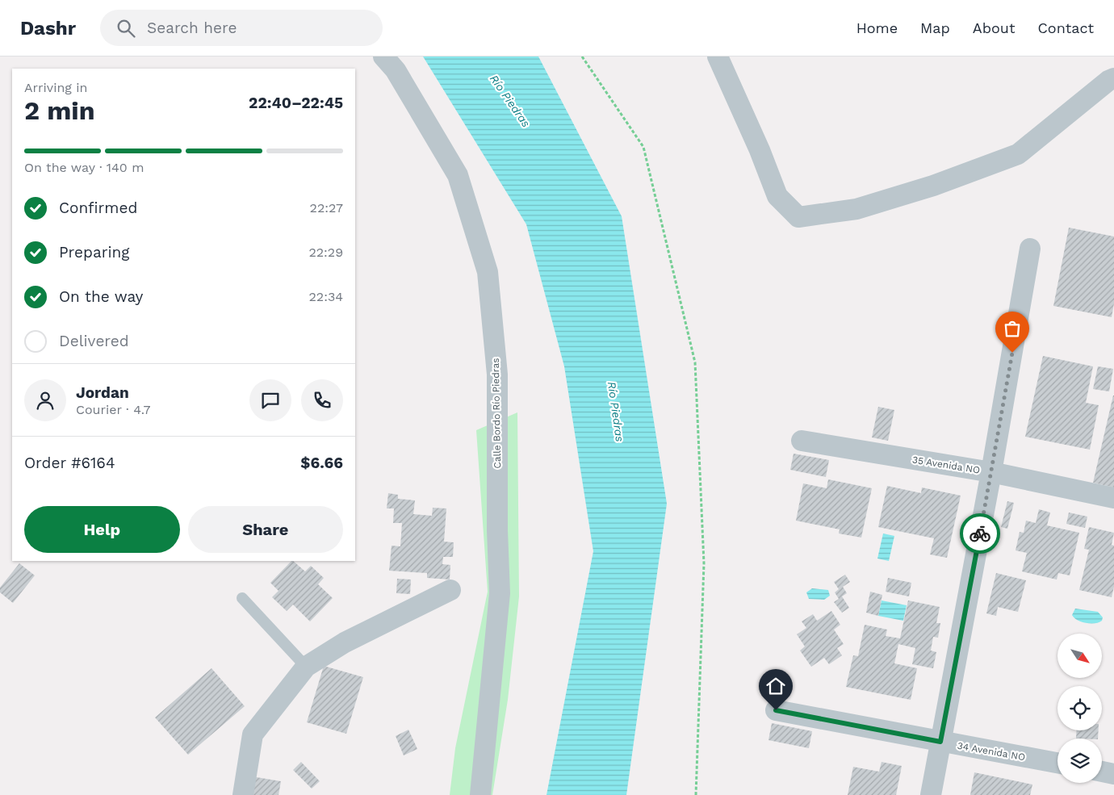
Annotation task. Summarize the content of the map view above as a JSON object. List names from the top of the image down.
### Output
{
  "streets": {
    "street": ["Calle Bordo Río Piedras", "35 Avenida NO", "34 Avenida NO"]
  },
  "water": ["Río Piedras"],
  "north": "bottom right",
  "page": {
    "header": "Dashr",
    "search": "Search here",
    "nav": [
      "Home",
      "Map",
      "About",
      "Contact"
    ],
    "heading": ["2 min", "Arriving in", "22:40–22:45"],
    "panel": [
      "Jordan",
      "Courier · 4.7",
      "Order #6164",
      "$6.66"
    ],
    "bar": "On the way · 140 m",
    "list": [
      ["Confirmed", "22:27"],
      ["Preparing", "22:29"],
      ["On the way", "22:34"],
      "Delivered"
    ],
    "buttons": ["Help", "Share"]
  }
}
